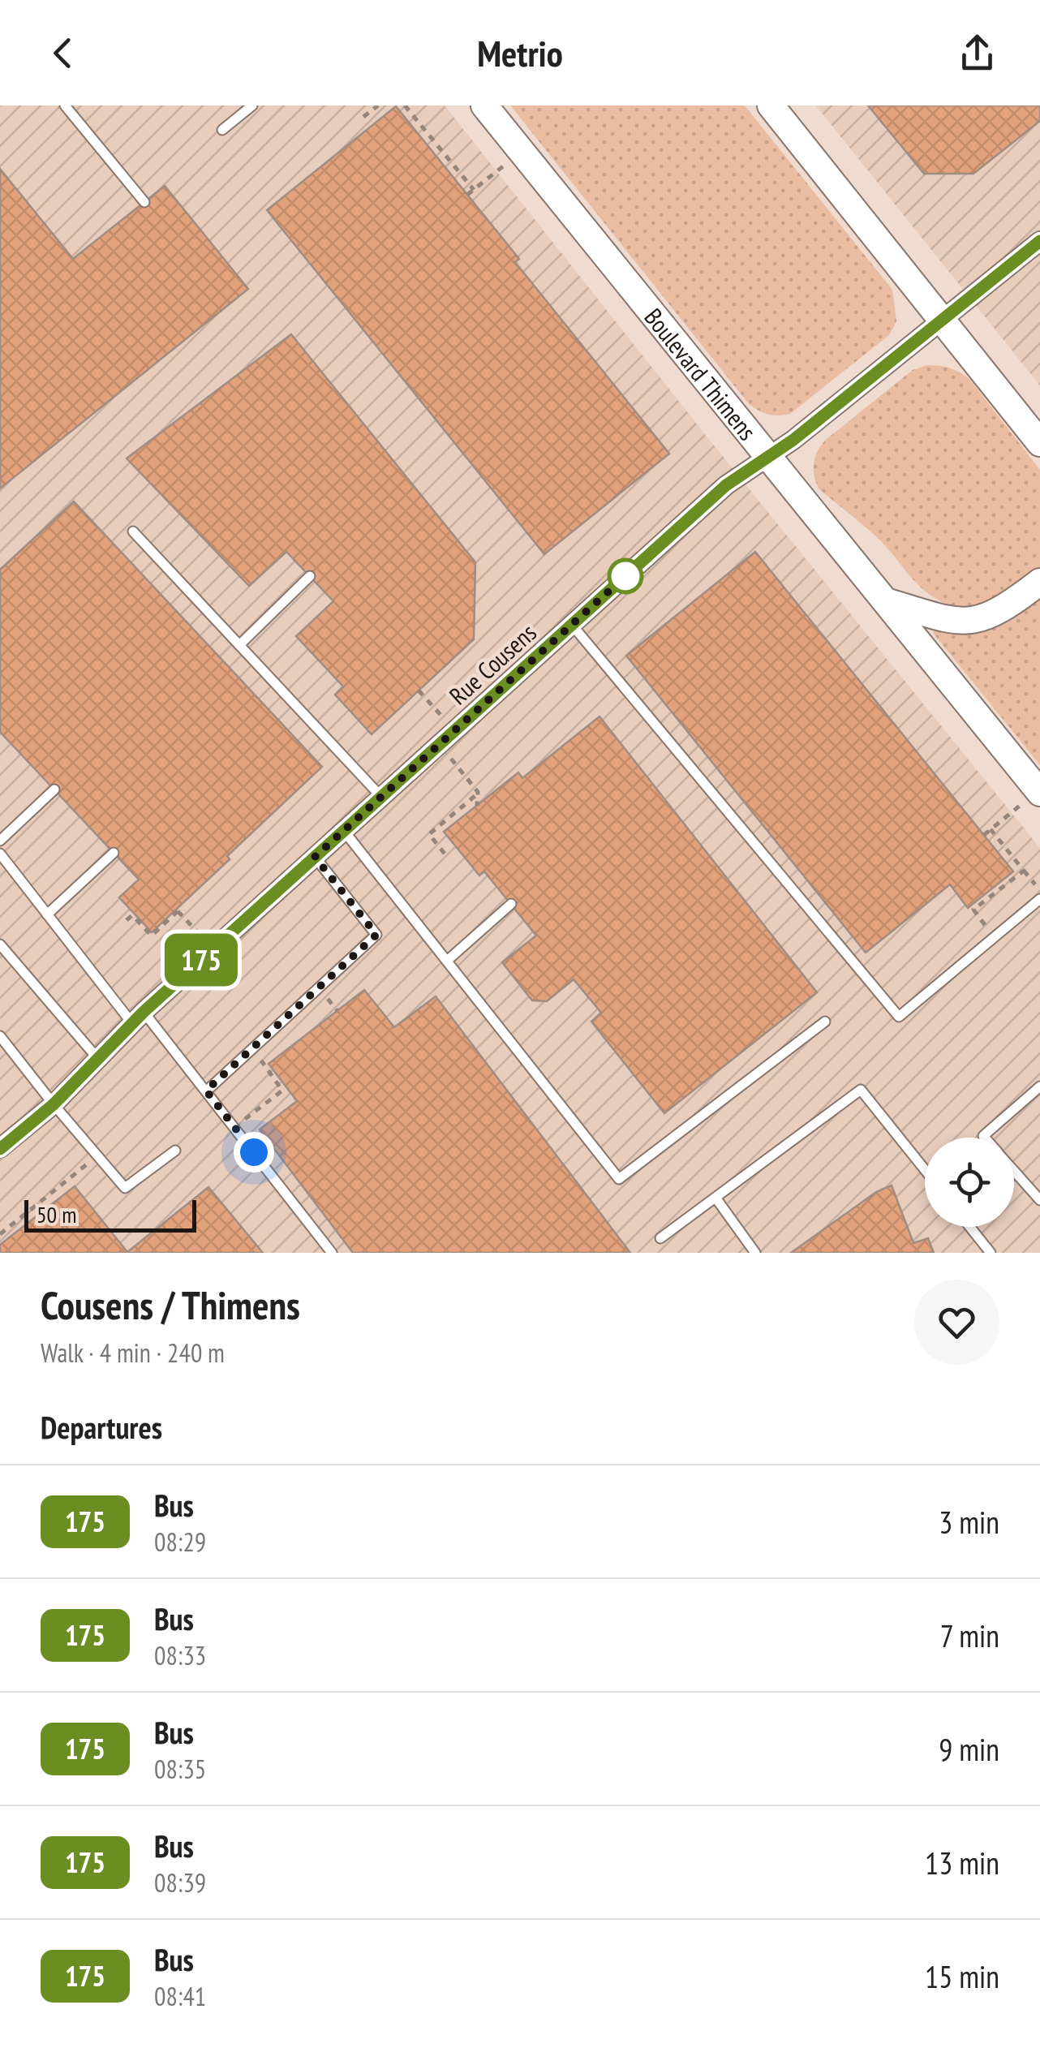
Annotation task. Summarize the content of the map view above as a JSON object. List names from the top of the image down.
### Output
{
  "streets": {
    "street": ["Boulevard Thimens", "Rue Cousens"]
  },
  "crossings": [
    ["Boulevard Thimens", "Rue Cousens"]
  ],
  "lines": ["bus line 175"],
  "scale_bar": "50 m",
  "page": {
    "header": "Metrio",
    "on_map": "175",
    "scale": "50 m",
    "heading": [
      ["Cousens / Thimens", "Walk · 4 min · 240 m"],
      "Departures"
    ],
    "list": [
      {
        "mark": "175",
        "name": "Bus",
        "note": "08:29",
        "value": "3 min"
      },
      {
        "mark": "175",
        "name": "Bus",
        "note": "08:33",
        "value": "7 min"
      },
      {
        "mark": "175",
        "name": "Bus",
        "note": "08:35",
        "value": "9 min"
      },
      {
        "mark": "175",
        "name": "Bus",
        "note": "08:39",
        "value": "13 min"
      },
      {
        "mark": "175",
        "name": "Bus",
        "note": "08:41",
        "value": "15 min"
      }
    ]
  }
}
